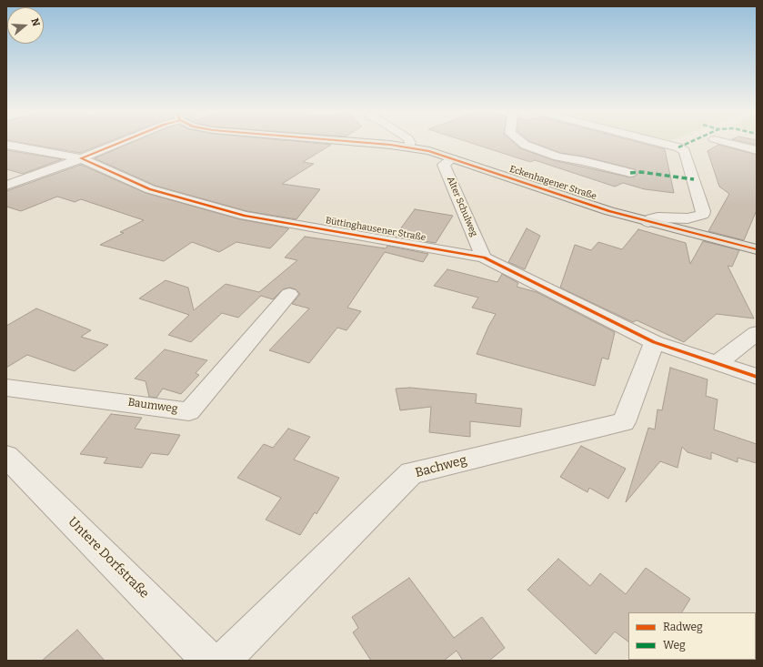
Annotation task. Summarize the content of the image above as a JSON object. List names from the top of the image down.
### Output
{
  "streets": {
    "main road": ["Eckenhagener Straße"],
    "street": [
      "Alter Schulweg",
      "Büttinghausener Straße",
      "Baumweg",
      "Bachweg",
      "Untere Dorfstraße"
    ]
  },
  "crossings": [
    ["Eckenhagener Straße", "Alter Schulweg"],
    ["Alter Schulweg", "Büttinghausener Straße"],
    ["Büttinghausener Straße", "Bachweg"]
  ],
  "legend": ["Radweg", "Weg"],
  "north": "right"
}
